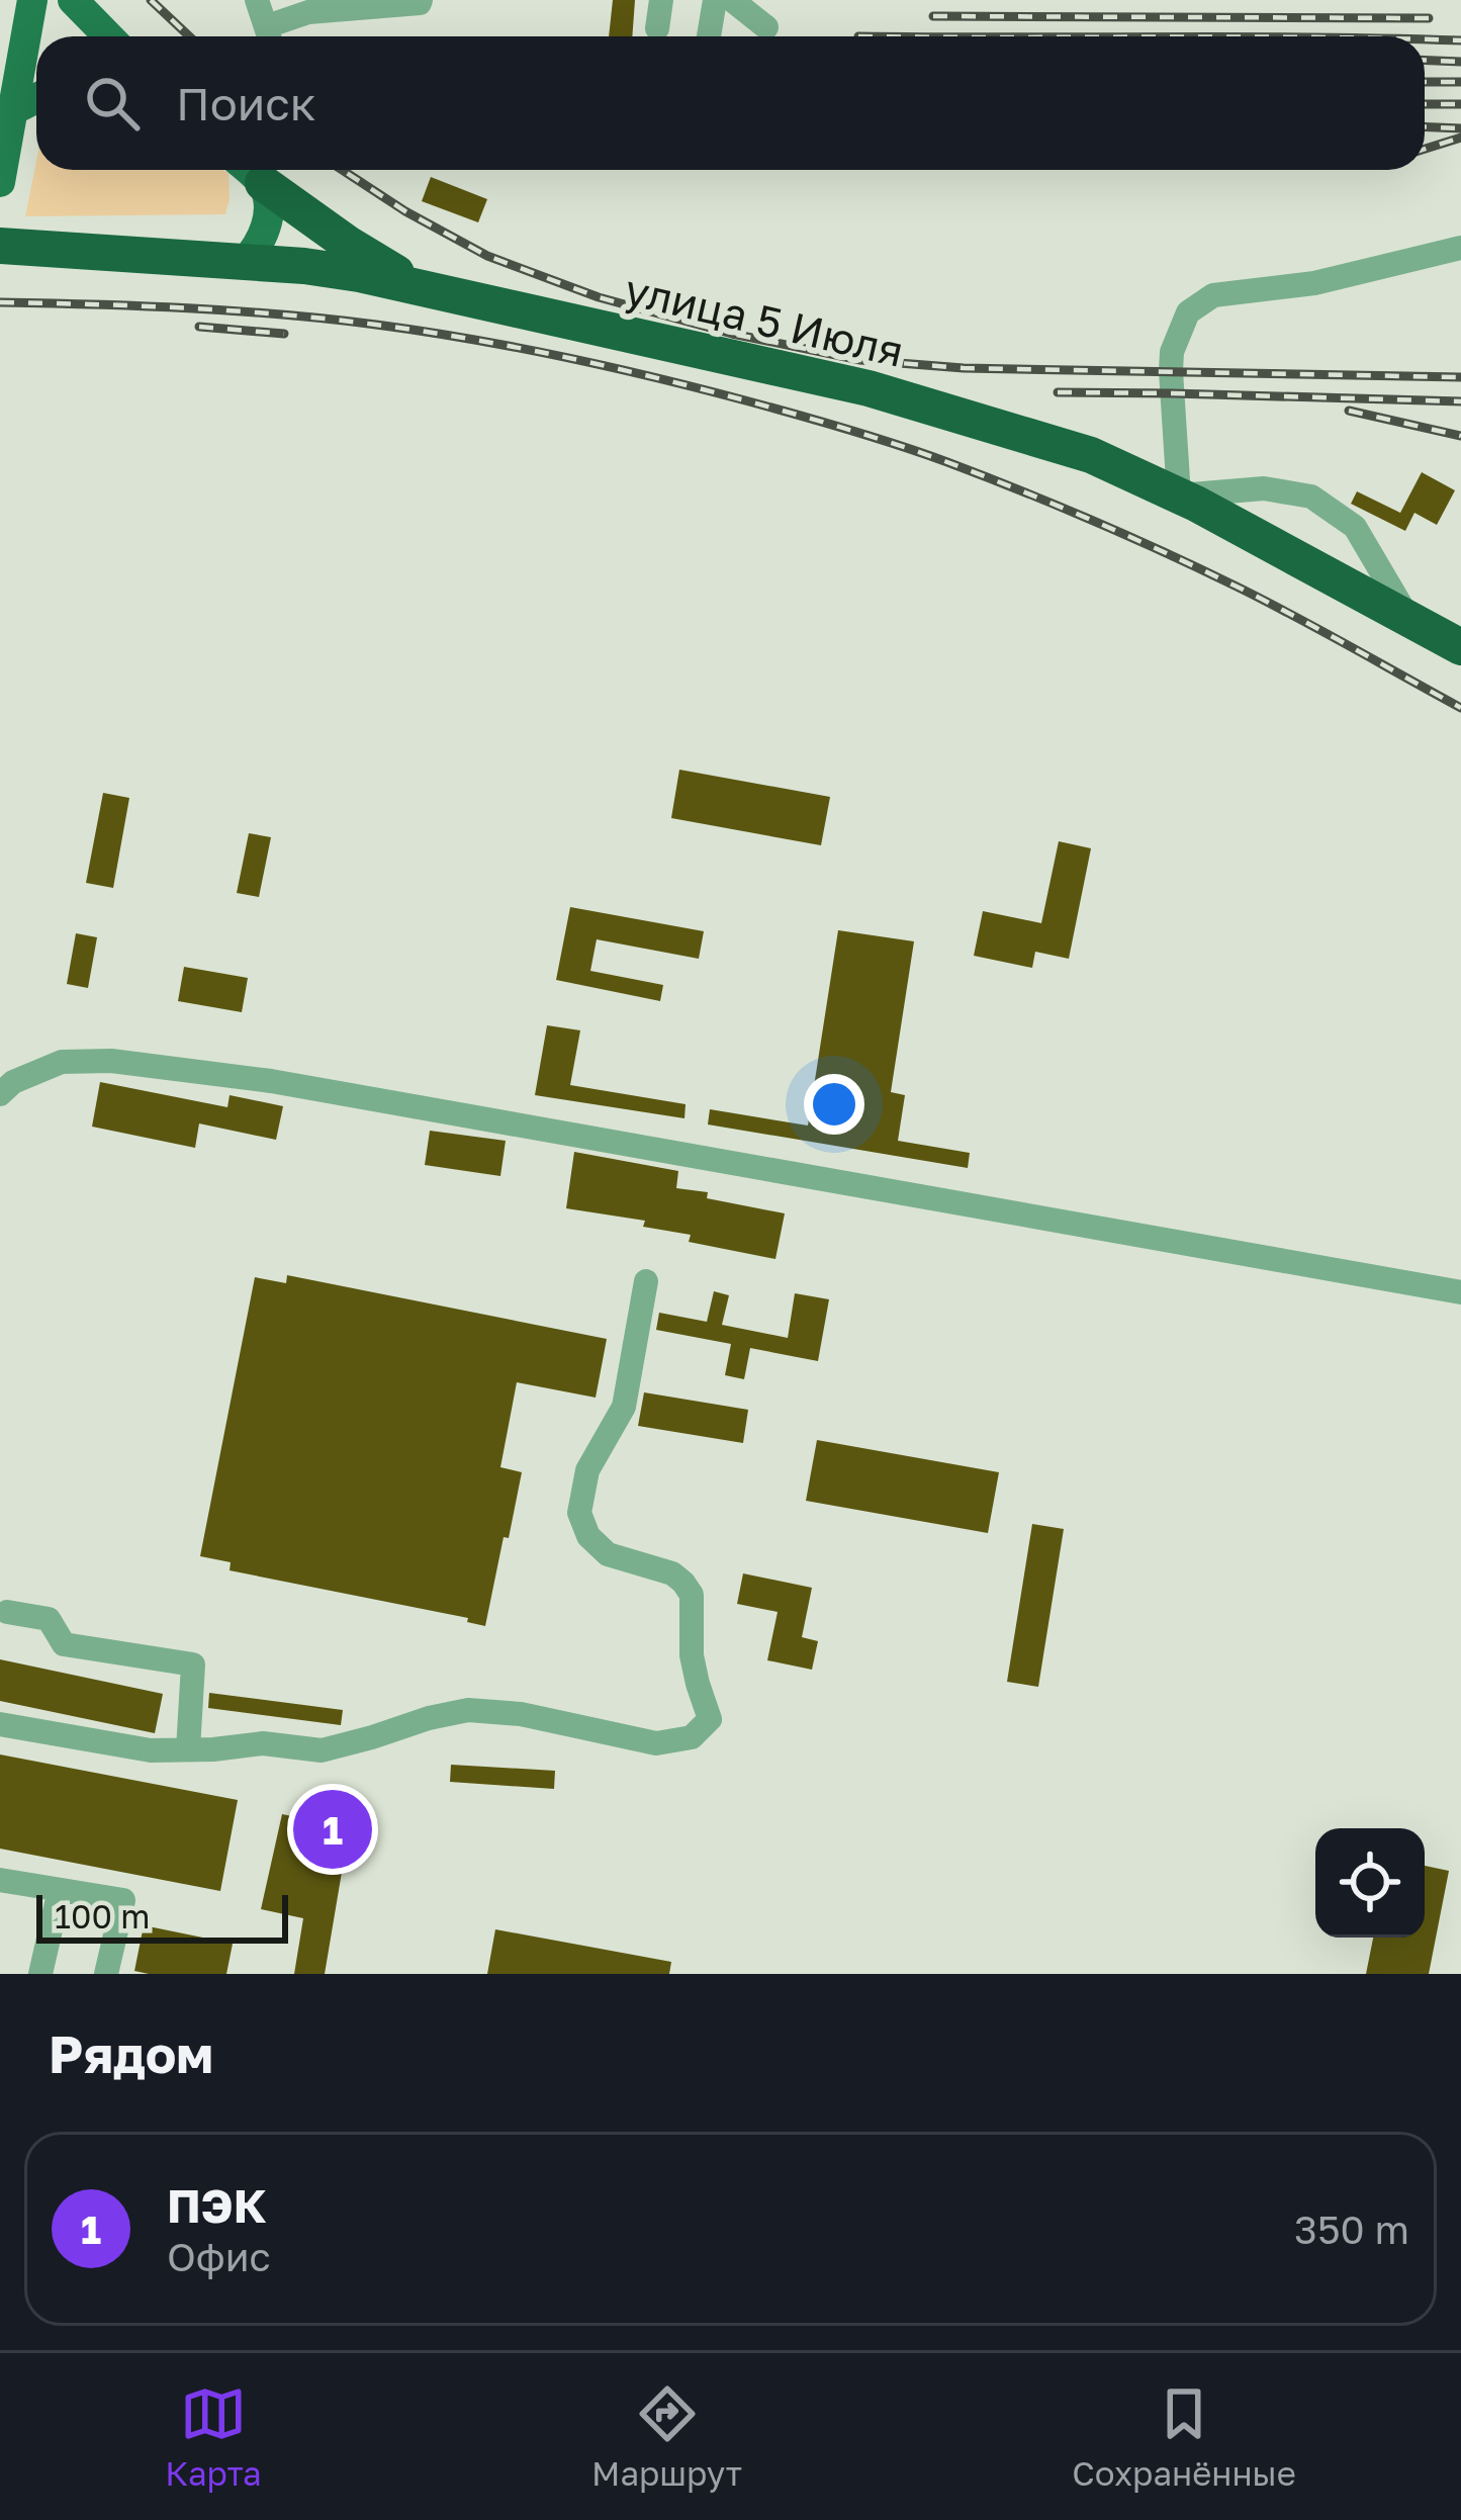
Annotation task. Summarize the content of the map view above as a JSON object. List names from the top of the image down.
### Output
{
  "streets": {
    "highway": ["улица 5 Июля"]
  },
  "scale_bar": "100 m",
  "page": {
    "search": "Поиск",
    "pins": "1",
    "scale": "100 m",
    "heading": "Рядом",
    "list": [
      {
        "mark": "1",
        "name": "ПЭК",
        "note": "Офис",
        "value": "350 m"
      }
    ],
    "nav": ["Карта", "Маршрут", "Сохранённые"]
  }
}
